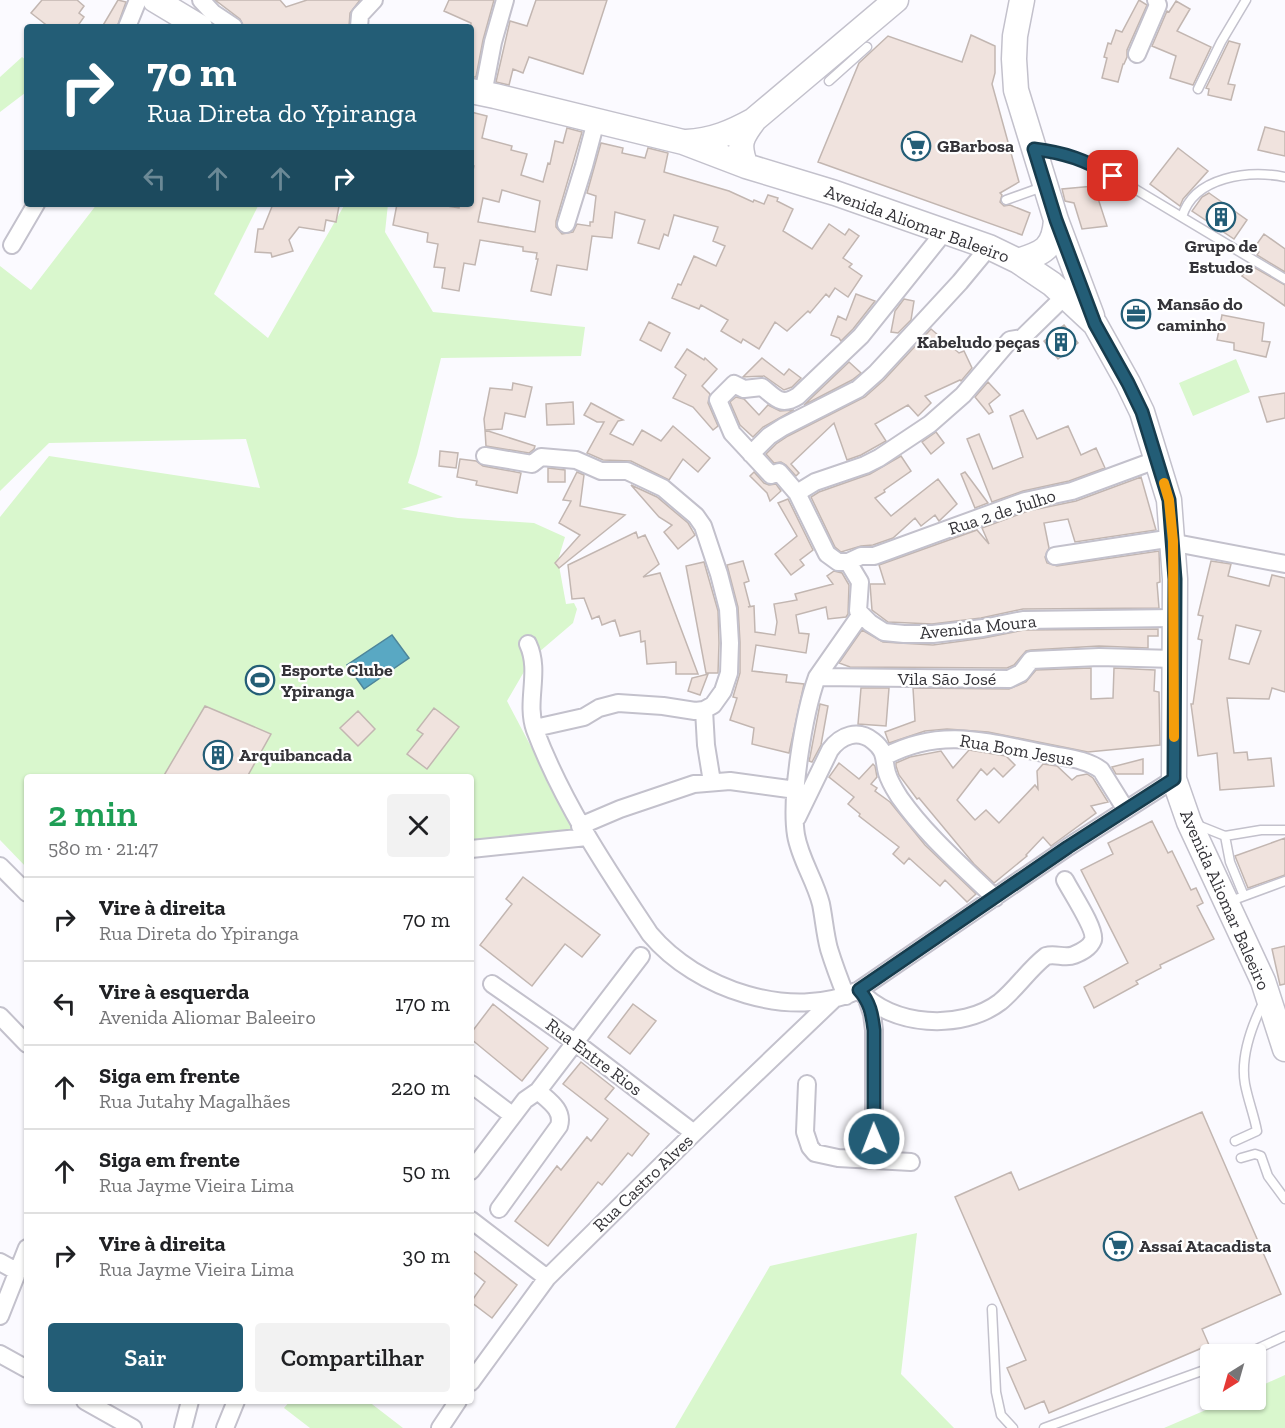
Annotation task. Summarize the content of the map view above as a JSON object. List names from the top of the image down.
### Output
{
  "streets": {
    "main road": ["Avenida Aliomar Baleeiro"],
    "street": [
      "Rua 2 de Julho",
      "Avenida Moura",
      "Vila São José",
      "Rua Bom Jesus",
      "Rua Entre Rios",
      "Rua Castro Alves"
    ]
  },
  "crossings": [
    ["Avenida Aliomar Baleeiro", "Rua 2 de Julho"],
    ["Avenida Aliomar Baleeiro", "Avenida Moura"],
    ["Avenida Aliomar Baleeiro", "Vila São José"],
    ["Avenida Aliomar Baleeiro", "Rua Castro Alves"],
    ["Rua Bom Jesus", "Rua Castro Alves"],
    ["Rua Entre Rios", "Rua Castro Alves"]
  ],
  "places": {
    "supermarket": ["GBarbosa", "Assaí Atacadista"],
    "building": ["Grupo de Estudos", "Kabeludo peças", "Arquibancada"],
    "office": ["Mansão do caminho"],
    "sports": ["Esporte Clube Ypiranga"]
  },
  "north": "bottom left",
  "page": {
    "turn": ["70 m", "Rua Direta do Ypiranga"],
    "heading": ["2 min", "580 m · 21:47"],
    "list": [
      {
        "name": "Vire à direita",
        "note": "Rua Direta do Ypiranga",
        "value": "70 m"
      },
      {
        "name": "Vire à esquerda",
        "note": "Avenida Aliomar Baleeiro",
        "value": "170 m"
      },
      {
        "name": "Siga em frente",
        "note": "Rua Jutahy Magalhães",
        "value": "220 m"
      },
      {
        "name": "Siga em frente",
        "note": "Rua Jayme Vieira Lima",
        "value": "50 m"
      },
      {
        "name": "Vire à direita",
        "note": "Rua Jayme Vieira Lima",
        "value": "30 m"
      }
    ],
    "buttons": ["Sair", "Compartilhar"]
  }
}
